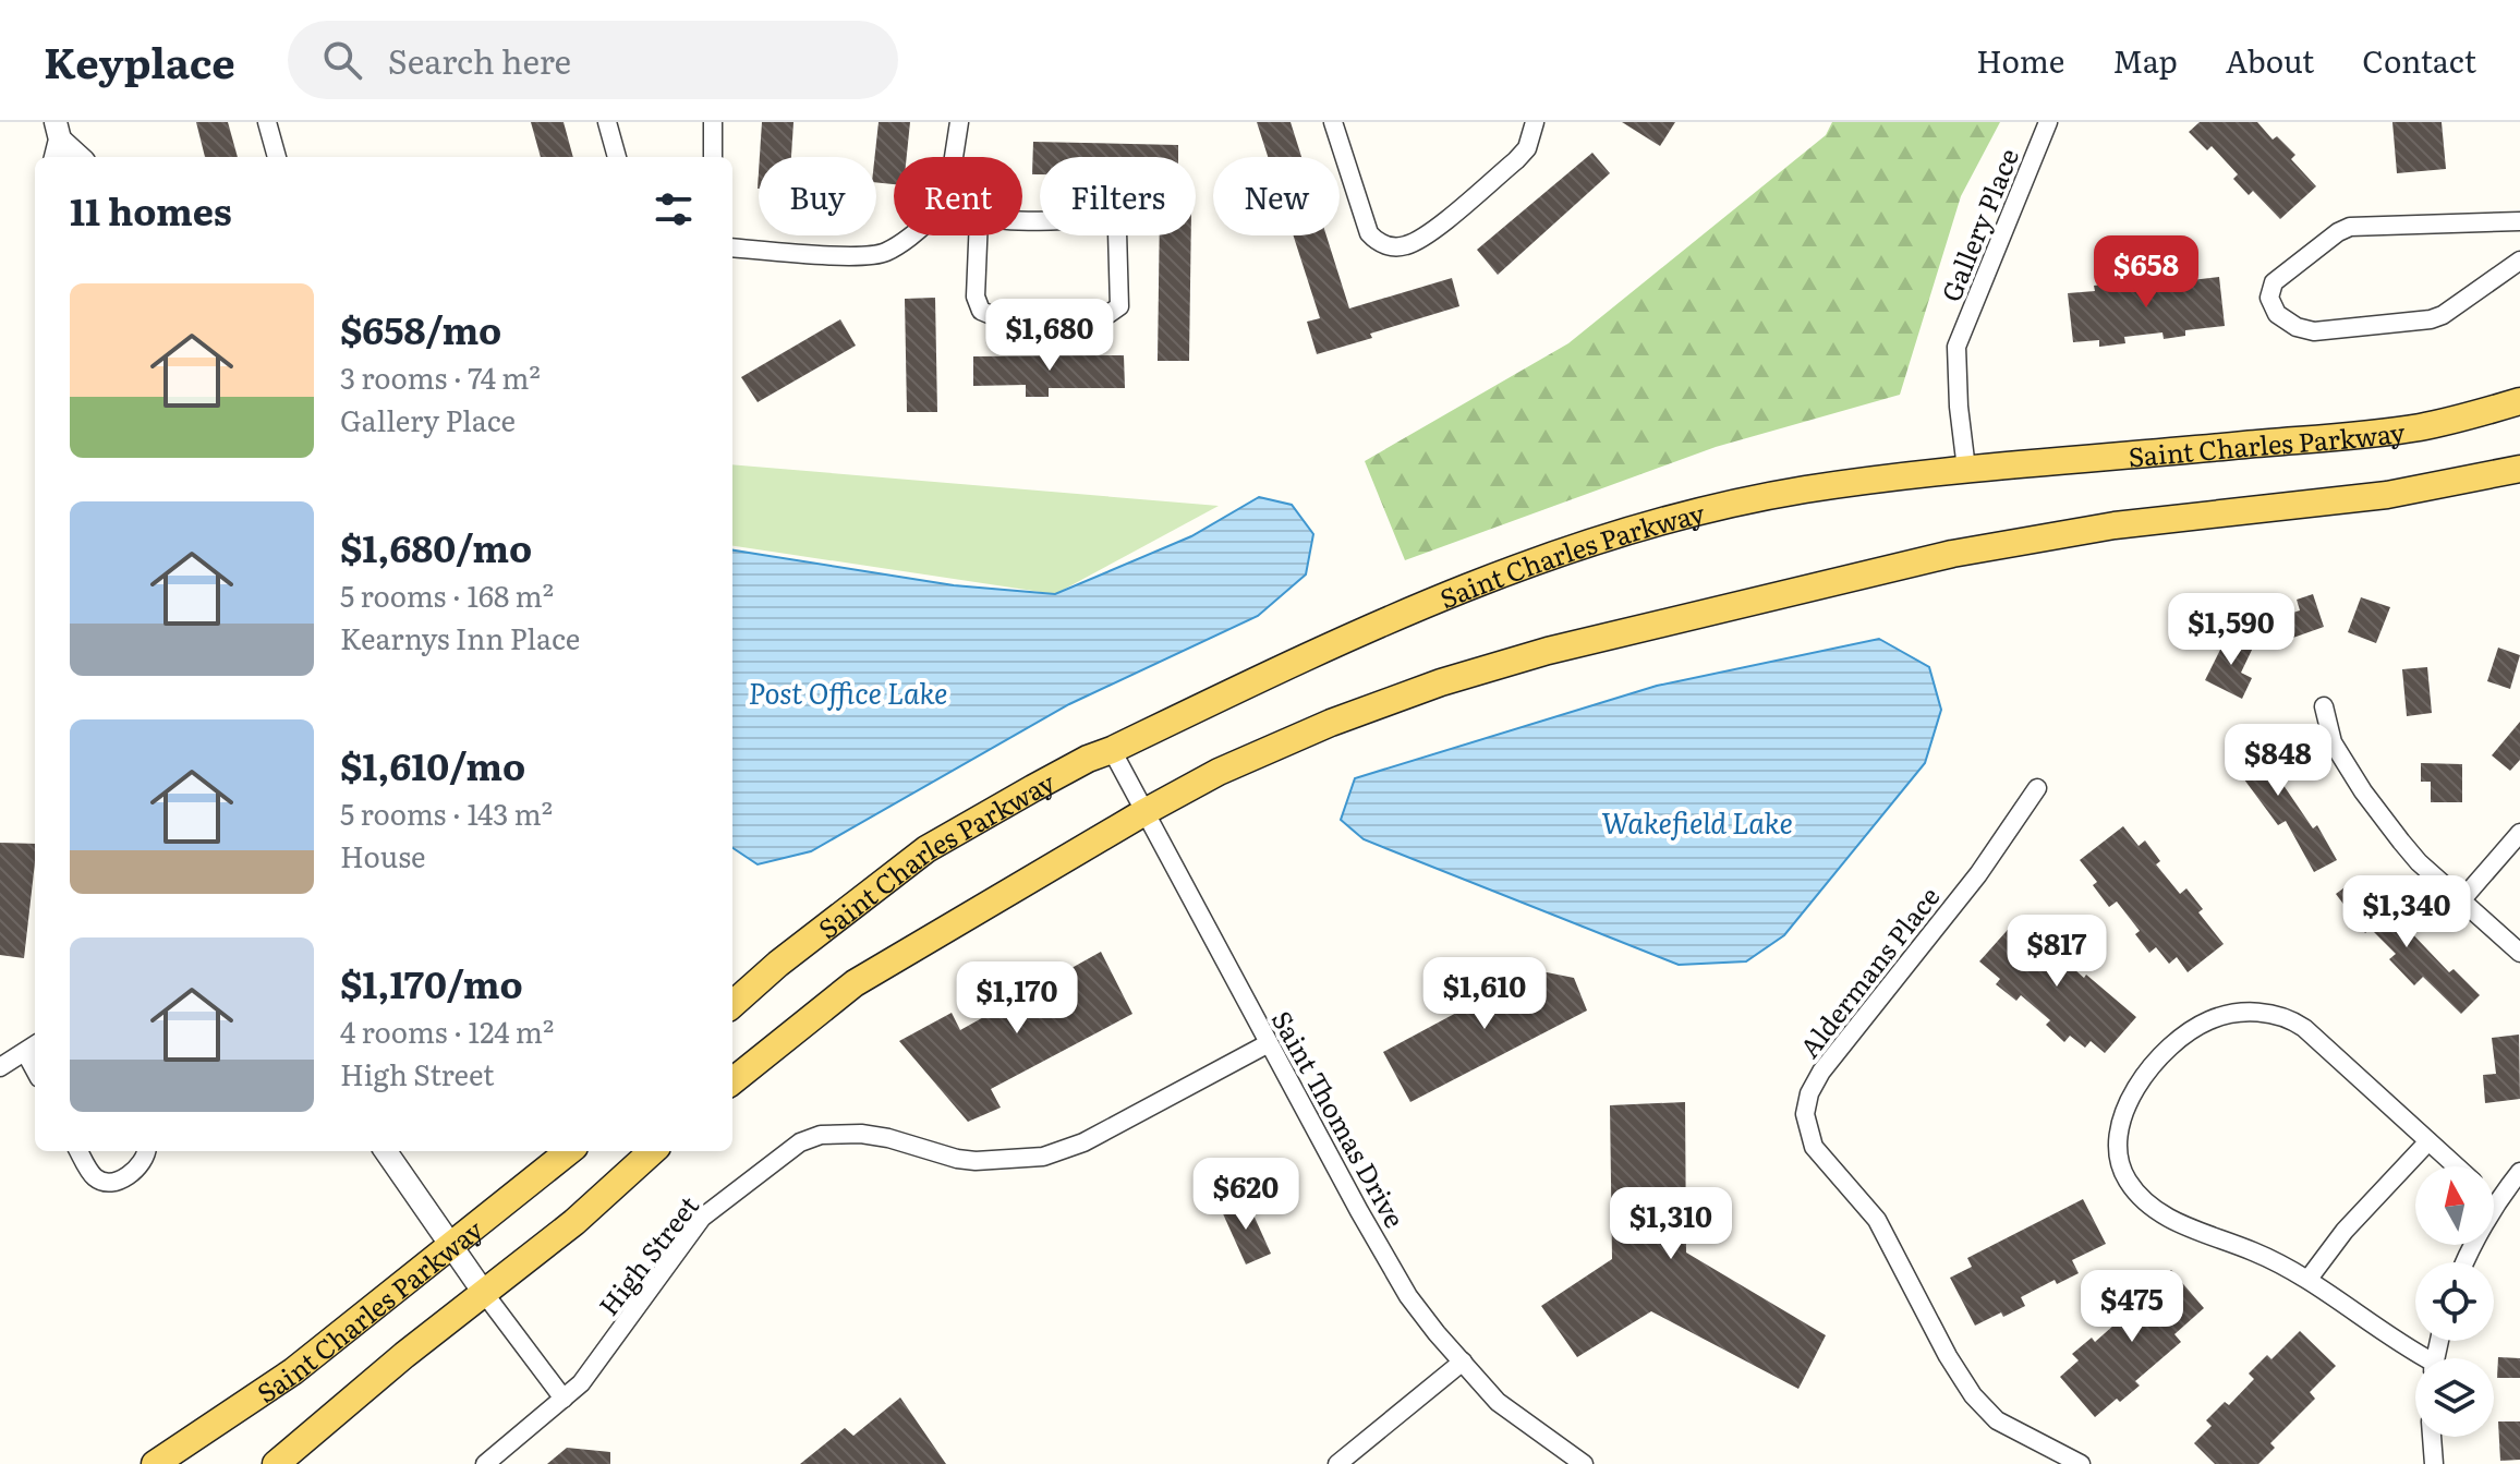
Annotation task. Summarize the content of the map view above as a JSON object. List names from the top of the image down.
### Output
{
  "streets": {
    "main road": ["Saint Charles Parkway"],
    "street": [
      "Gallery Place",
      "Aldermans Place",
      "Saint Thomas Drive",
      "High Street"
    ]
  },
  "crossings": [
    ["Gallery Place", "Saint Charles Parkway"],
    ["Saint Charles Parkway", "Saint Thomas Drive"],
    ["Saint Thomas Drive", "High Street"]
  ],
  "water": ["Post Office Lake", "Wakefield Lake"],
  "north": "top",
  "page": {
    "header": "Keyplace",
    "search": "Search here",
    "nav": [
      "Home",
      "Map",
      "About",
      "Contact"
    ],
    "chip": [
      "Buy",
      "Rent",
      "Filters",
      "New"
    ],
    "heading": "11 homes",
    "price": [
      "$658",
      "$1,680",
      "$1,590",
      "$848",
      "$1,340",
      "$817",
      "$1,610",
      "$1,170",
      "$620",
      "$1,310",
      "$475"
    ],
    "list": [
      {
        "name": "$658/mo",
        "note": "3 rooms · 74 m² · Gallery Place"
      },
      {
        "name": "$1,680/mo",
        "note": "5 rooms · 168 m² · Kearnys Inn Place"
      },
      {
        "name": "$1,610/mo",
        "note": "5 rooms · 143 m² · House"
      },
      {
        "name": "$1,170/mo",
        "note": "4 rooms · 124 m² · High Street"
      }
    ]
  }
}
